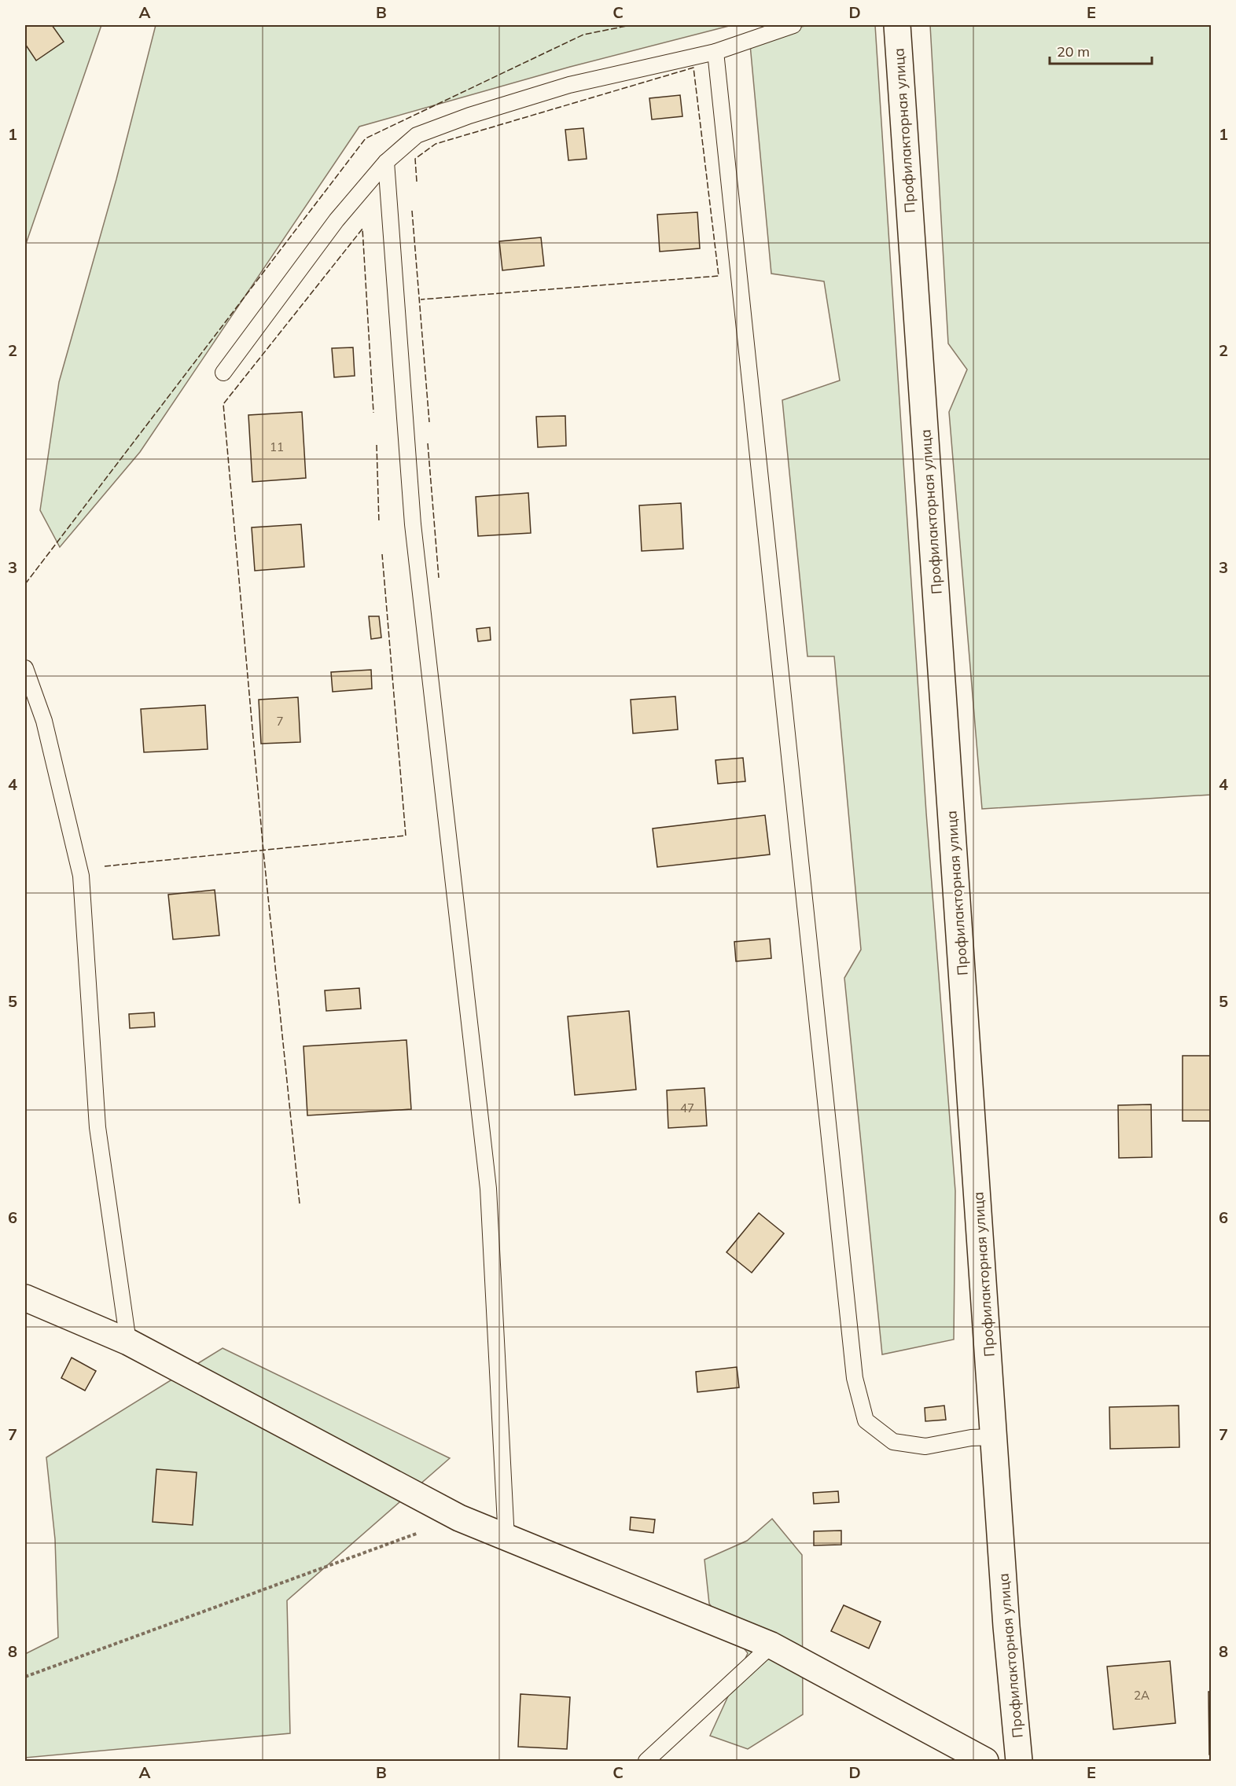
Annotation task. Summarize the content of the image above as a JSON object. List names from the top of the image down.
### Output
{
  "streets": {
    "street": ["Профилакторная улица"]
  },
  "house_numbers": [
    "11",
    "7",
    "47",
    "2А"
  ],
  "scale_bar": "20 m",
  "grid": {
    "columns": [
      "A",
      "B",
      "C",
      "D",
      "E"
    ],
    "rows": [
      "1",
      "2",
      "3",
      "4",
      "5",
      "6",
      "7",
      "8"
    ]
  }
}
